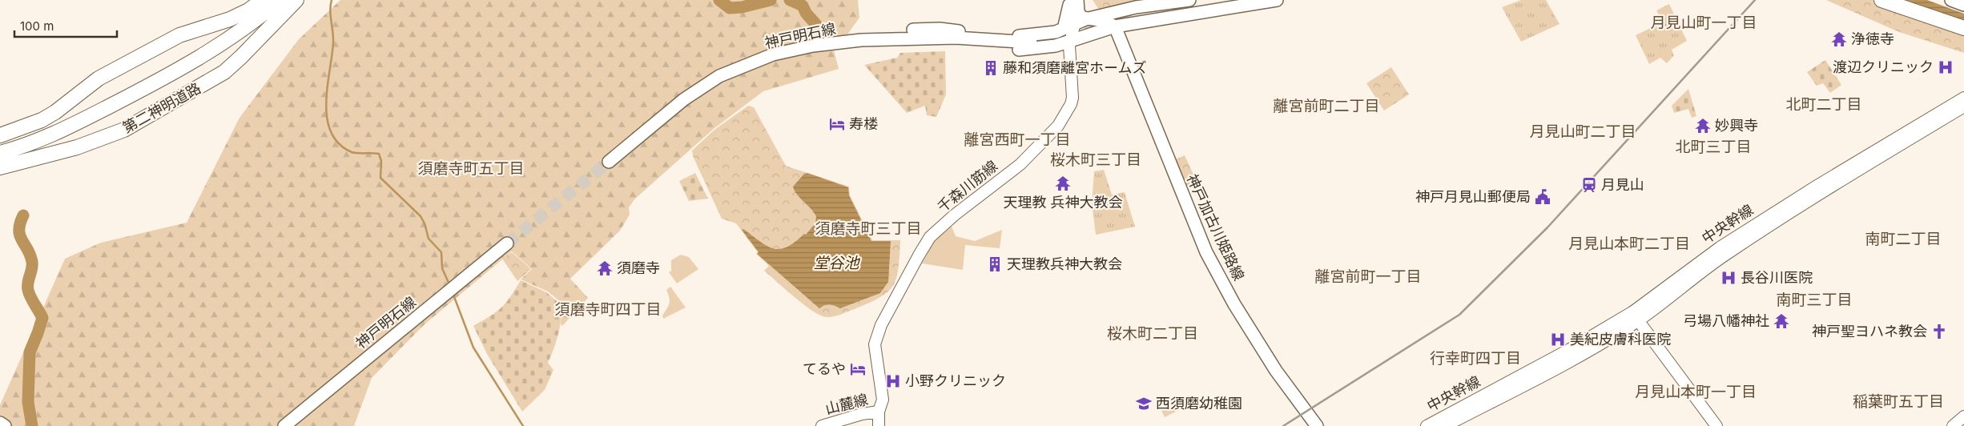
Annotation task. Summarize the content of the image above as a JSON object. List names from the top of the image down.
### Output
{
  "streets": {
    "highway": ["第二神明道路"],
    "main road": ["神戸明石線", "神戸加古川姫路線"],
    "street": ["千森川筋線", "中央幹線", "山麓線"]
  },
  "crossings": [
    ["千森川筋線", "山麓線"]
  ],
  "districts": [
    "月見山町一丁目",
    "北町二丁目",
    "離宮前町二丁目",
    "月見山町二丁目",
    "離宮西町一丁目",
    "北町三丁目",
    "桜木町三丁目",
    "須磨寺町五丁目",
    "須磨寺町三丁目",
    "南町二丁目",
    "月見山本町二丁目",
    "離宮前町一丁目",
    "南町三丁目",
    "須磨寺町四丁目",
    "桜木町二丁目",
    "行幸町四丁目",
    "月見山本町一丁目",
    "稲葉町五丁目"
  ],
  "water": ["堂谷池"],
  "places": {
    "temple": [
      "浄徳寺",
      "妙興寺",
      "天理教 兵神大教会",
      "須磨寺",
      "弓場八幡神社"
    ],
    "hospital": [
      "渡辺クリニック",
      "長谷川医院",
      "美紀皮膚科医院",
      "小野クリニック"
    ],
    "building": ["藤和須磨離宮ホームズ", "天理教兵神大教会"],
    "hotel": ["寿楼", "てるや"],
    "station": ["月見山"],
    "public building": ["神戸月見山郵便局"],
    "church": ["神戸聖ヨハネ教会"],
    "school or university": ["西須磨幼稚園"]
  },
  "scale_bar": "100 m"
}
